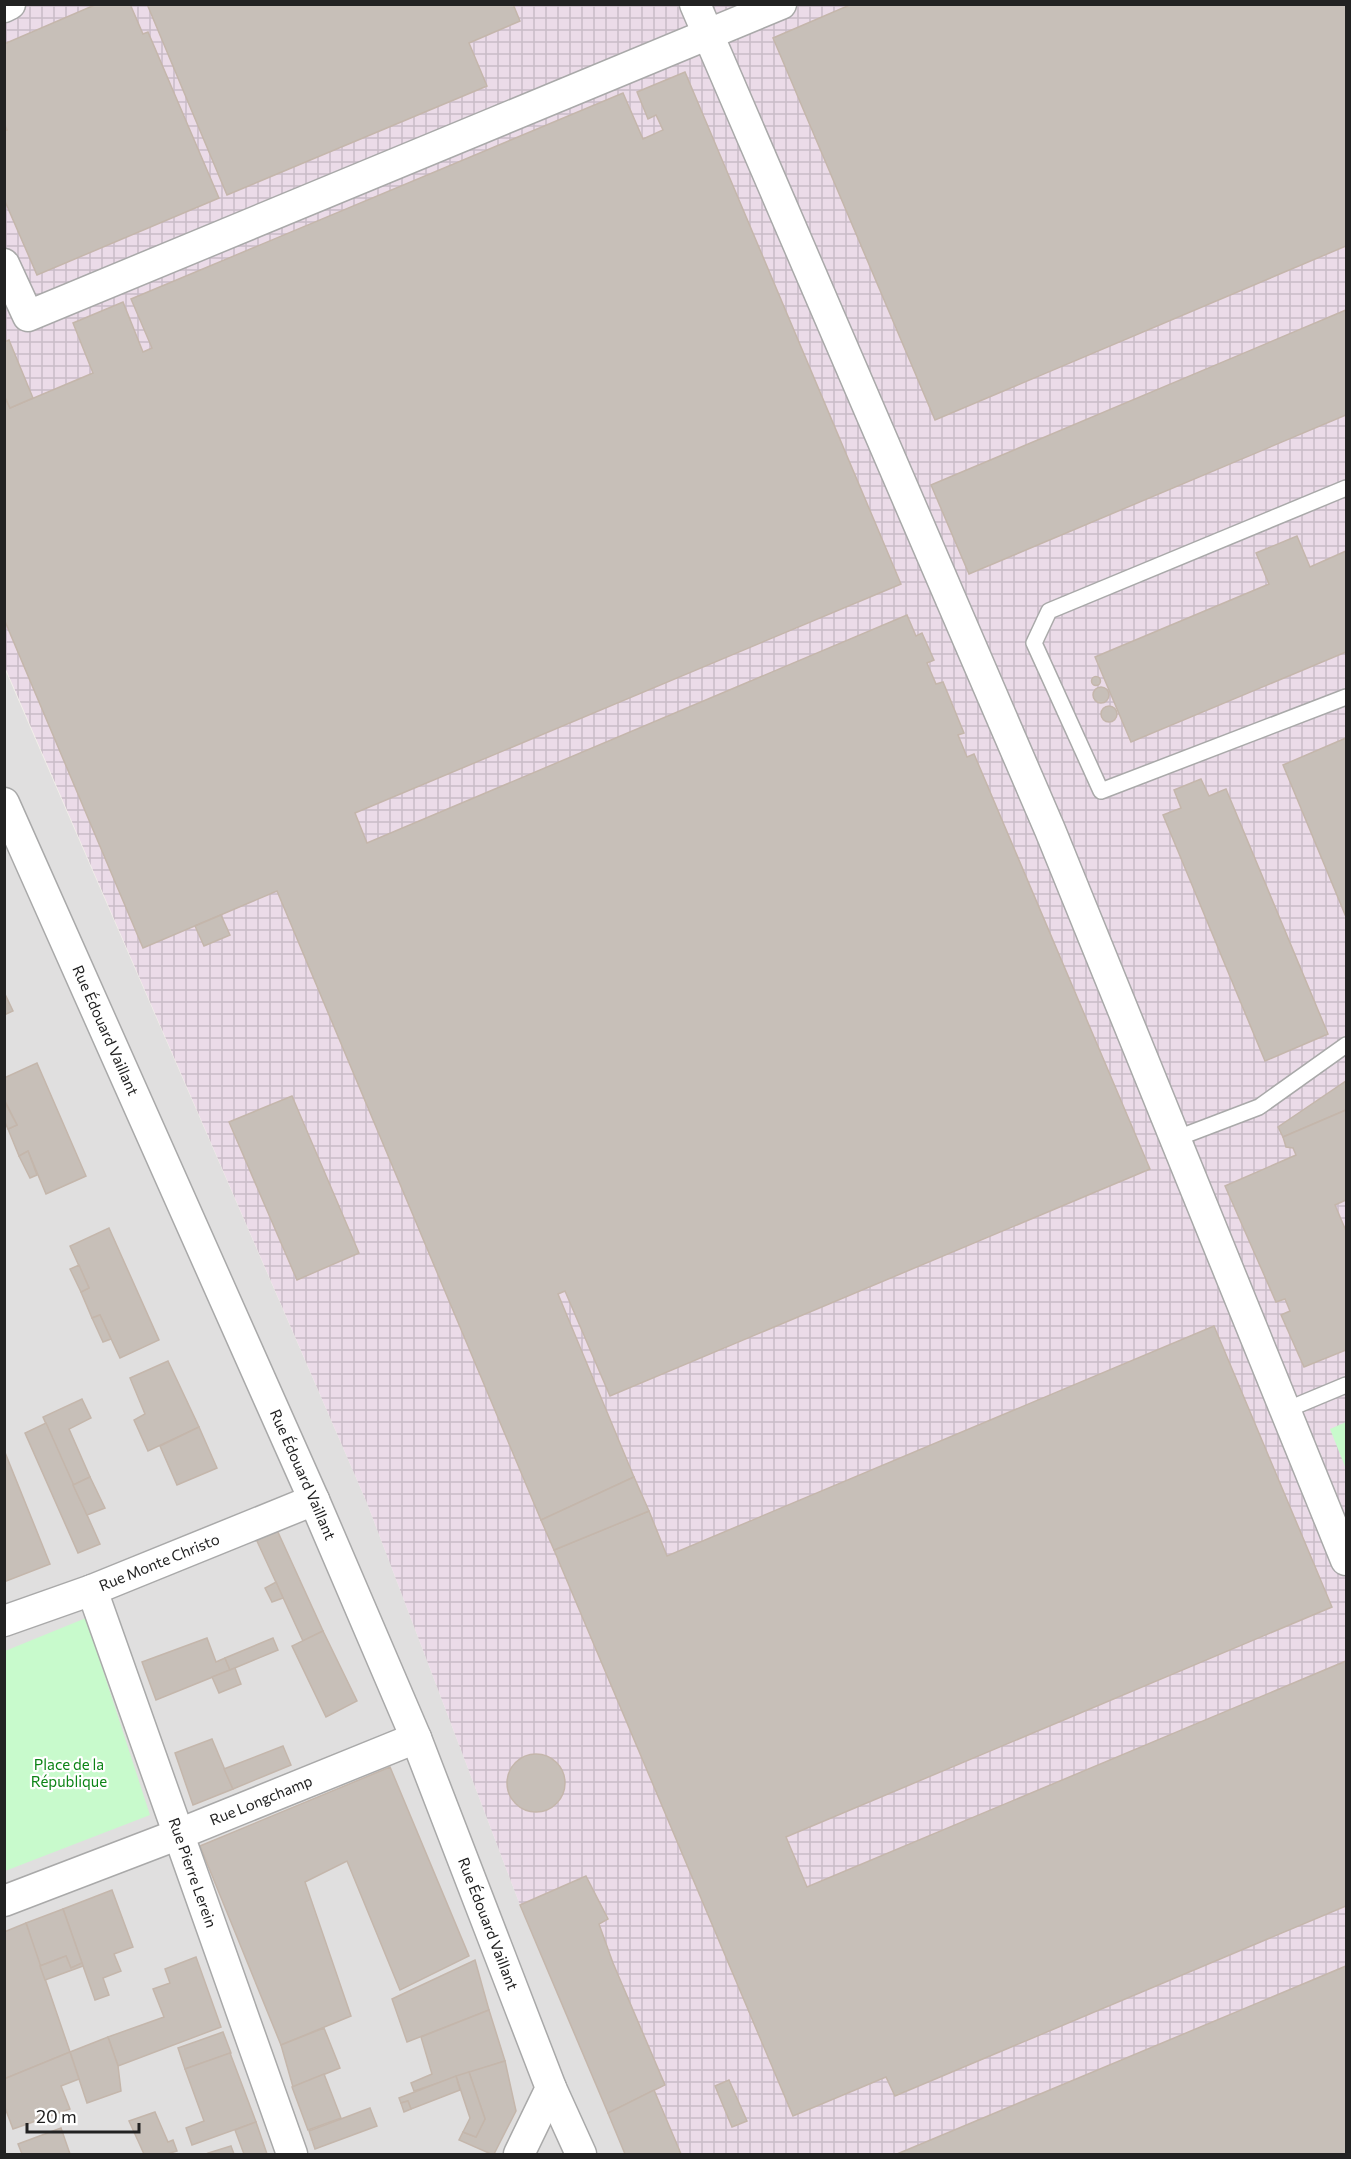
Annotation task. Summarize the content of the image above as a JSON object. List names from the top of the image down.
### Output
{
  "streets": {
    "street": [
      "Rue Édouard Vaillant",
      "Rue Monte Christo",
      "Rue Longchamp",
      "Rue Pierre Lerein"
    ]
  },
  "crossings": [
    ["Rue Édouard Vaillant", "Rue Monte Christo"],
    ["Rue Édouard Vaillant", "Rue Longchamp"],
    ["Rue Monte Christo", "Rue Pierre Lerein"],
    ["Rue Longchamp", "Rue Pierre Lerein"]
  ],
  "parks": ["Place de la République"],
  "scale_bar": "20 m"
}
